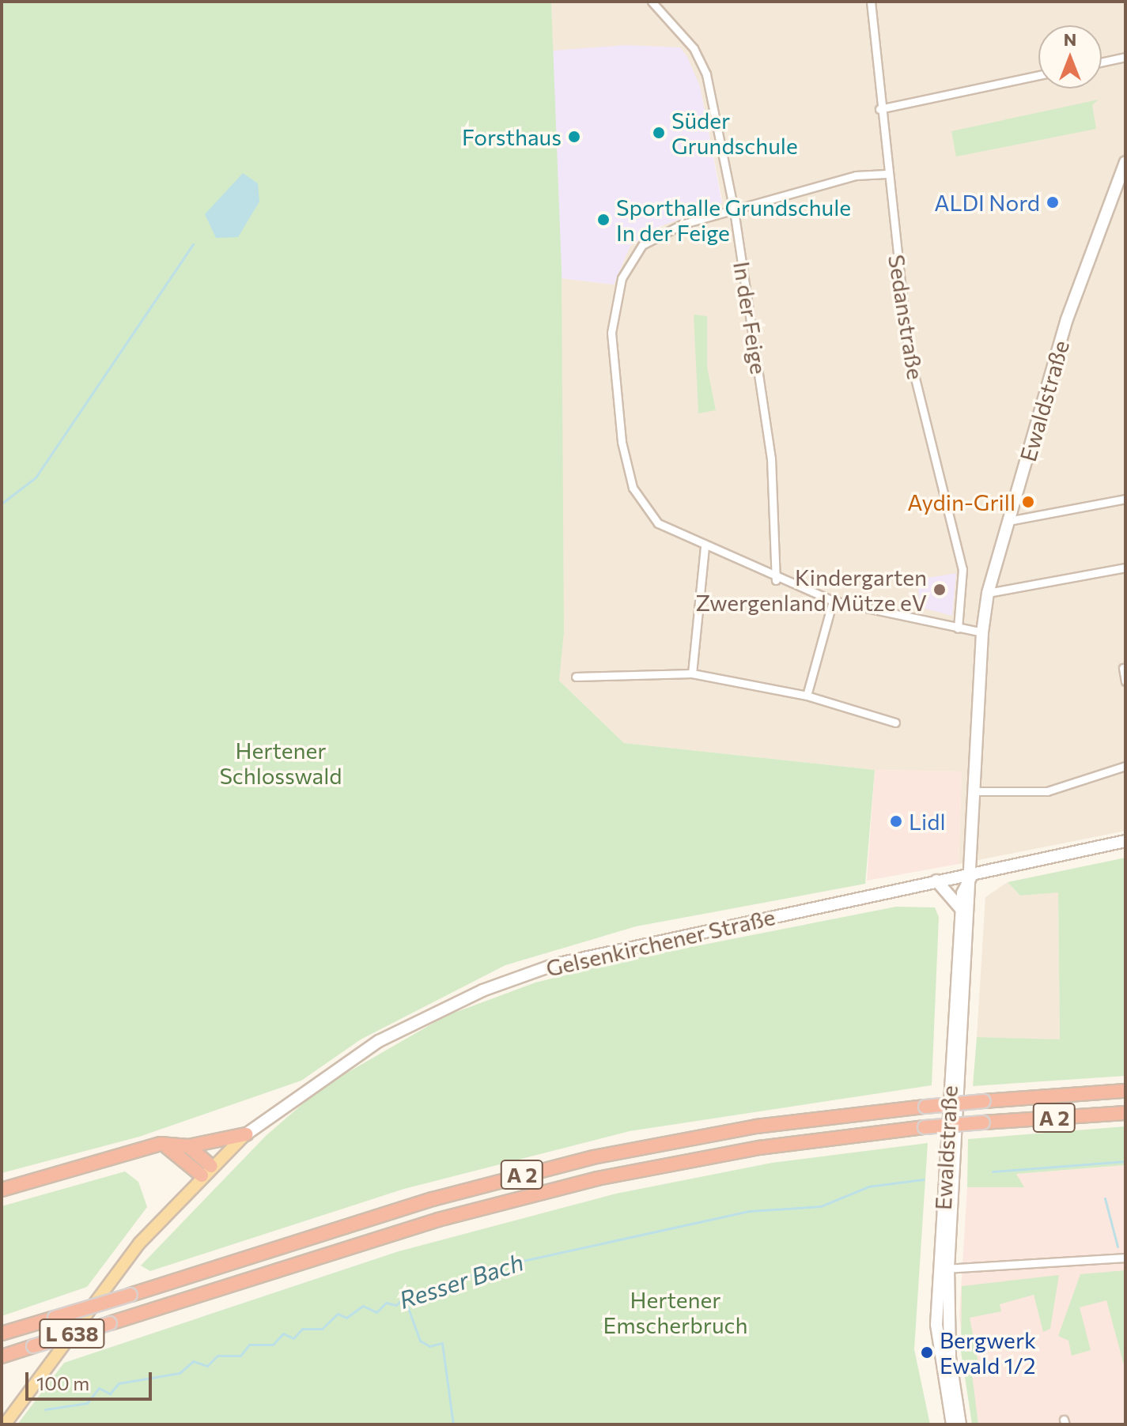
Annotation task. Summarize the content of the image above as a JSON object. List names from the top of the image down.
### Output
{
  "streets": {
    "highway": ["A 2"],
    "main road": ["Ewaldstraße", "Gelsenkirchener Straße", "L 638"],
    "street": ["Sedanstraße", "In der Feige"]
  },
  "crossings": [
    ["Ewaldstraße", "Gelsenkirchener Straße"]
  ],
  "water": ["Resser Bach"],
  "parks": ["Hertener Schlosswald", "Hertener Emscherbruch"],
  "places": [
    "Süder Grundschule",
    "Forsthaus",
    "ALDI Nord",
    "Sporthalle Grundschule In der Feige",
    "Aydin-Grill",
    "Kindergarten Zwergenland Mütze eV",
    "Lidl",
    "Bergwerk Ewald 1/2"
  ],
  "scale_bar": "100 m",
  "north": "top"
}
